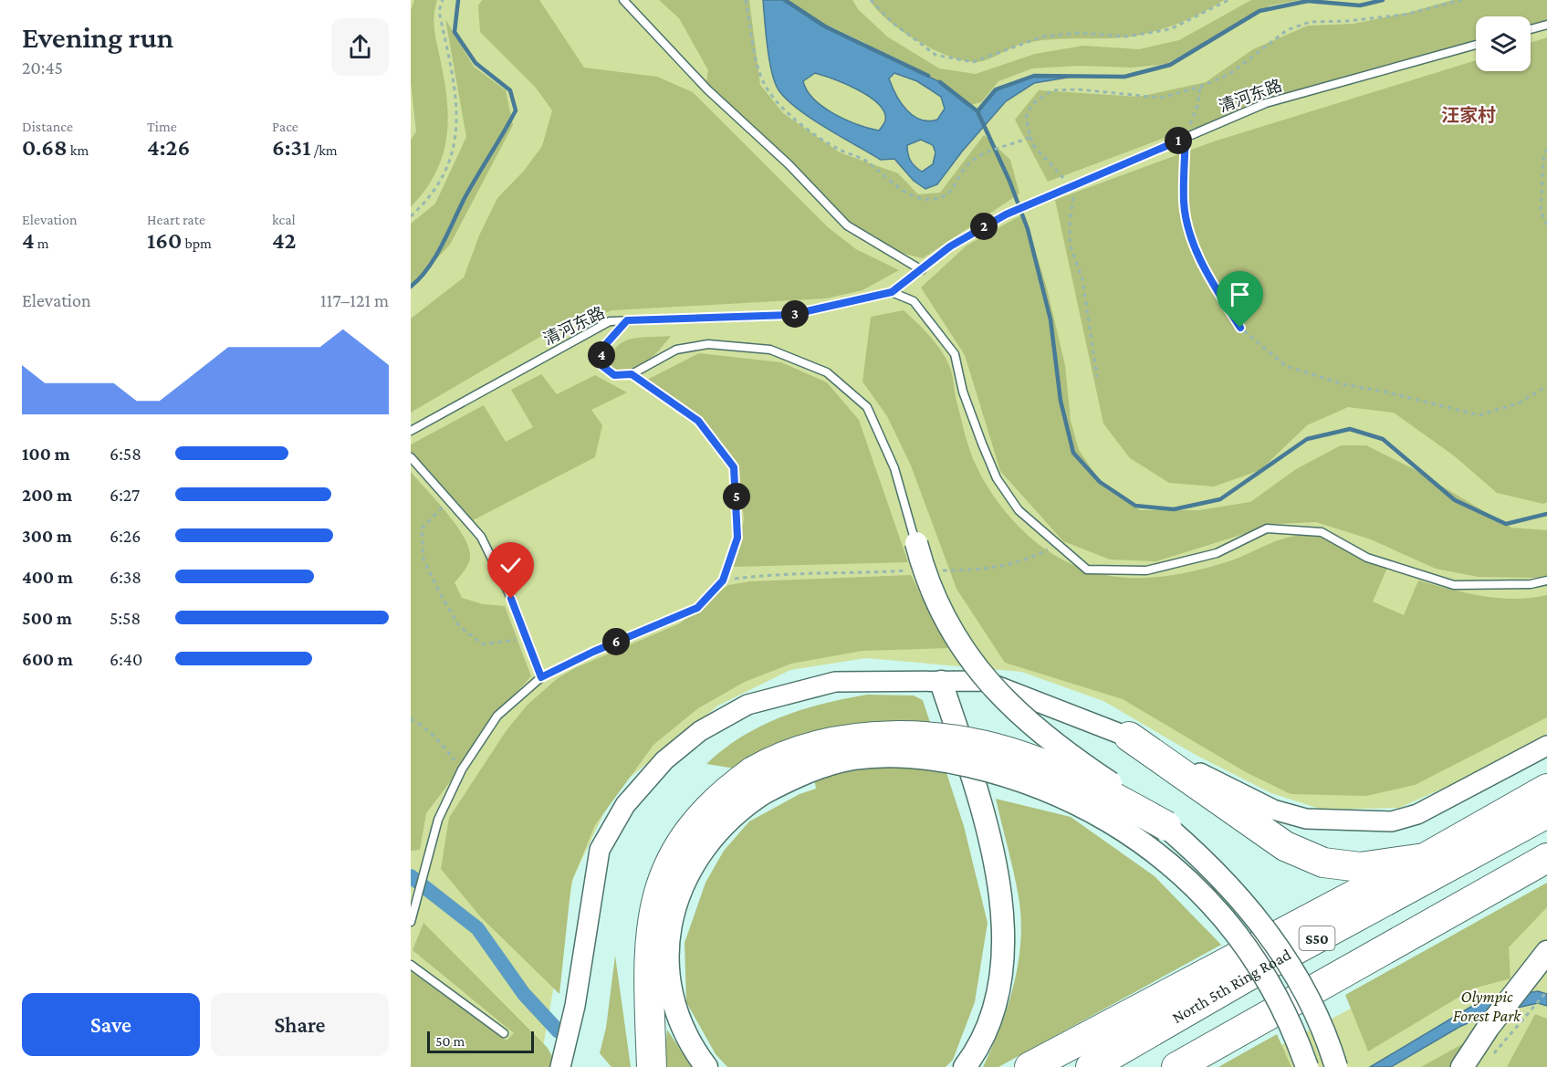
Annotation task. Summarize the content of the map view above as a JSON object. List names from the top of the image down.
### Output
{
  "streets": {
    "highway": ["S50", "North 5th Ring Road"],
    "lane": ["清河东路"]
  },
  "districts": ["汪家村"],
  "parks": ["Olympic Forest Park"],
  "scale_bar": "50 m",
  "page": {
    "heading": ["Evening run", "20:45"],
    "stats": [
      ["Distance", "0.68 km"],
      ["Time", "4:26"],
      ["Pace", "6:31 /km"],
      ["Elevation", "4 m"],
      ["Heart rate", "160 bpm"],
      ["kcal", "42"]
    ],
    "pins": [
      "1",
      "2",
      "3",
      "4",
      "5",
      "6"
    ],
    "chart": ["Elevation", "117–121 m"],
    "list": [
      {
        "name": "100 m",
        "note": "6:58"
      },
      {
        "name": "200 m",
        "note": "6:27"
      },
      {
        "name": "300 m",
        "note": "6:26"
      },
      {
        "name": "400 m",
        "note": "6:38"
      },
      {
        "name": "500 m",
        "note": "5:58"
      },
      {
        "name": "600 m",
        "note": "6:40"
      }
    ],
    "buttons": ["Save", "Share"],
    "scale": "50 m"
  }
}
